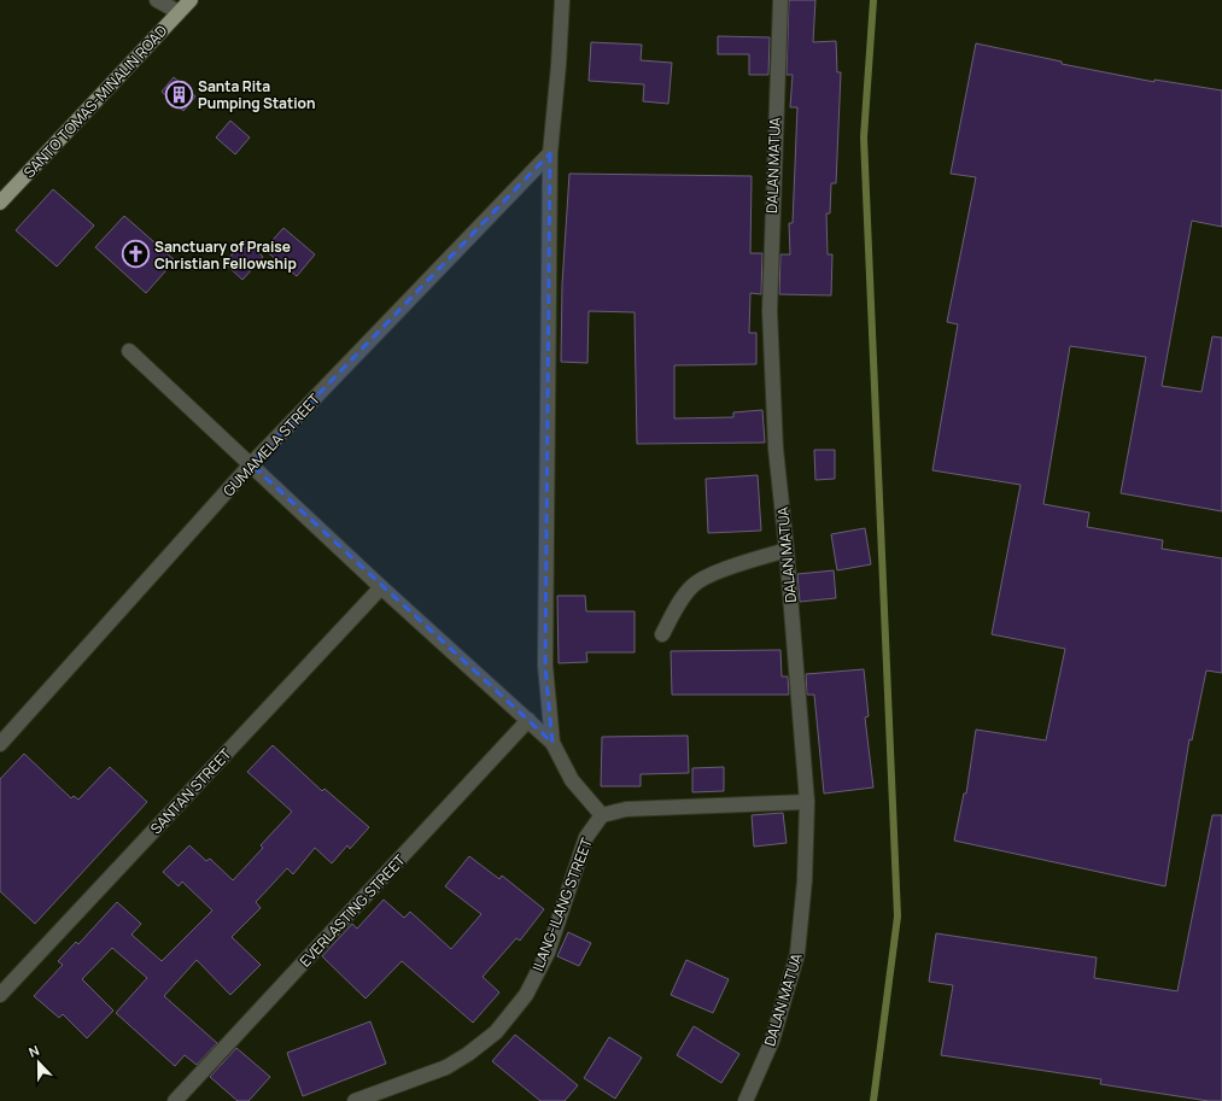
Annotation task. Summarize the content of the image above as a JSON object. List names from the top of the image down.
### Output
{
  "streets": {
    "main road": ["SANTO TOMAS-MINALIN ROAD"],
    "street": [
      "DALAN MATUA",
      "GUMAMELA STREET",
      "SANTAN STREET",
      "ILANG-ILANG STREET",
      "EVERLASTING STREET"
    ]
  },
  "places": {
    "building": ["Santa Rita Pumping Station"],
    "church": ["Sanctuary of Praise Christian Fellowship"]
  },
  "north": "top"
}
